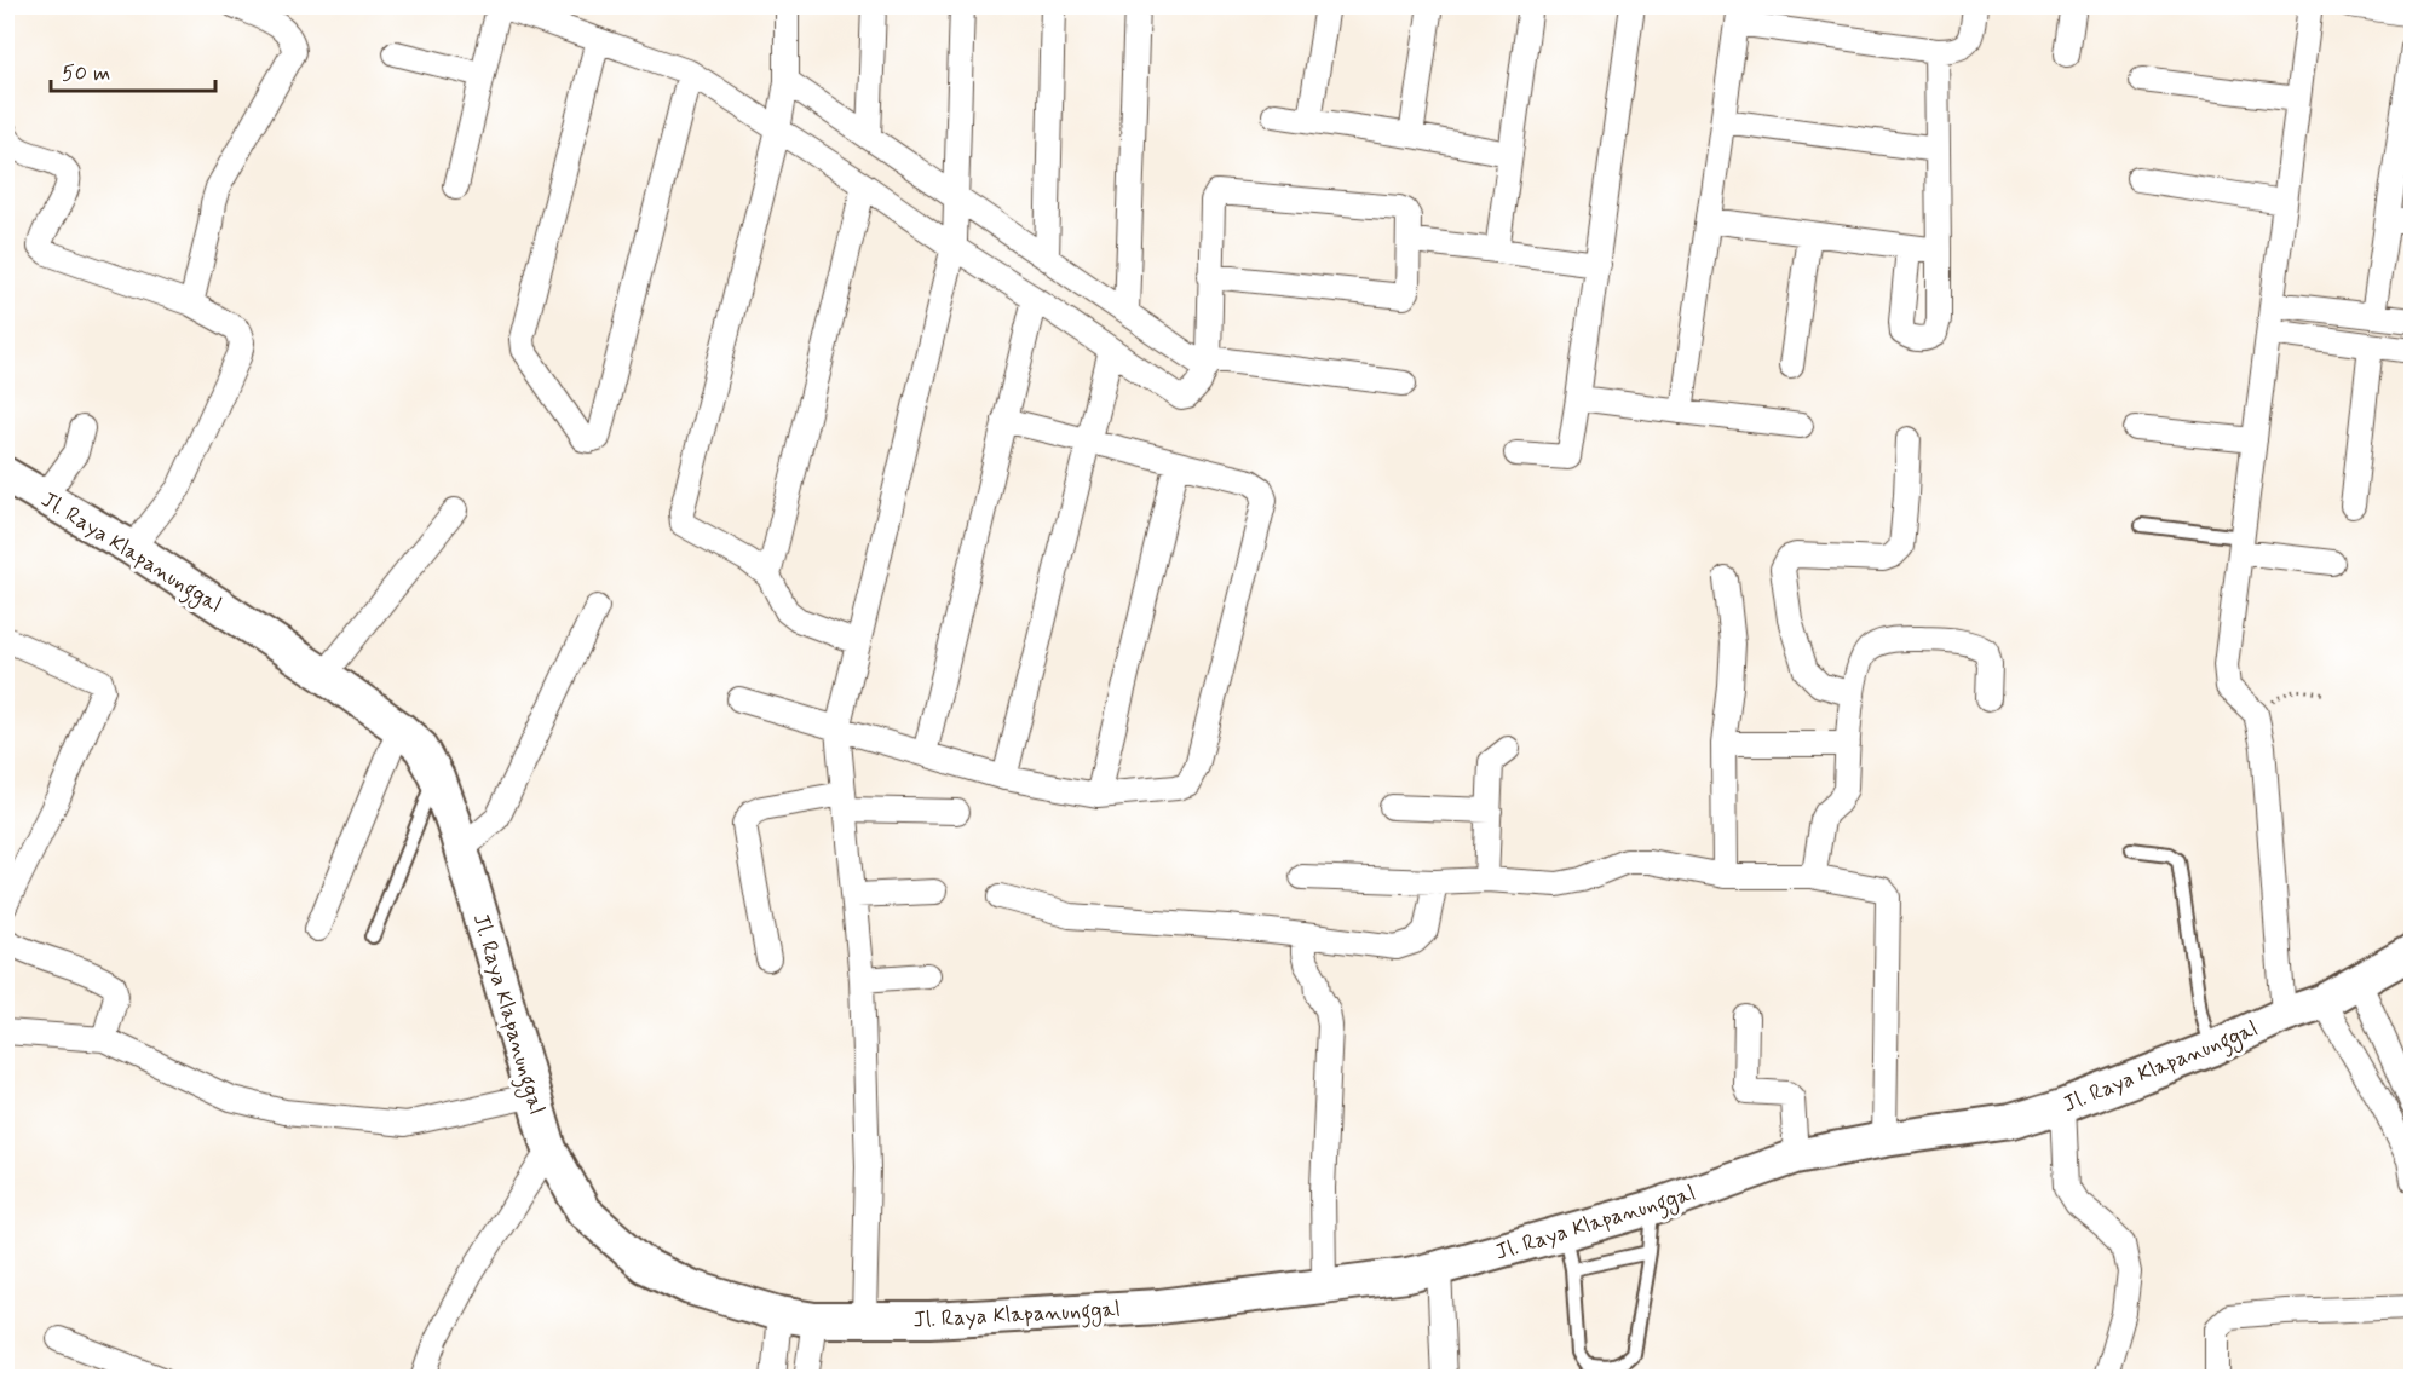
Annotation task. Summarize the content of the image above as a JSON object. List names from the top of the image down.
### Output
{
  "streets": {
    "street": ["Jl. Raya Klapanunggal"]
  },
  "scale_bar": "50 m"
}
